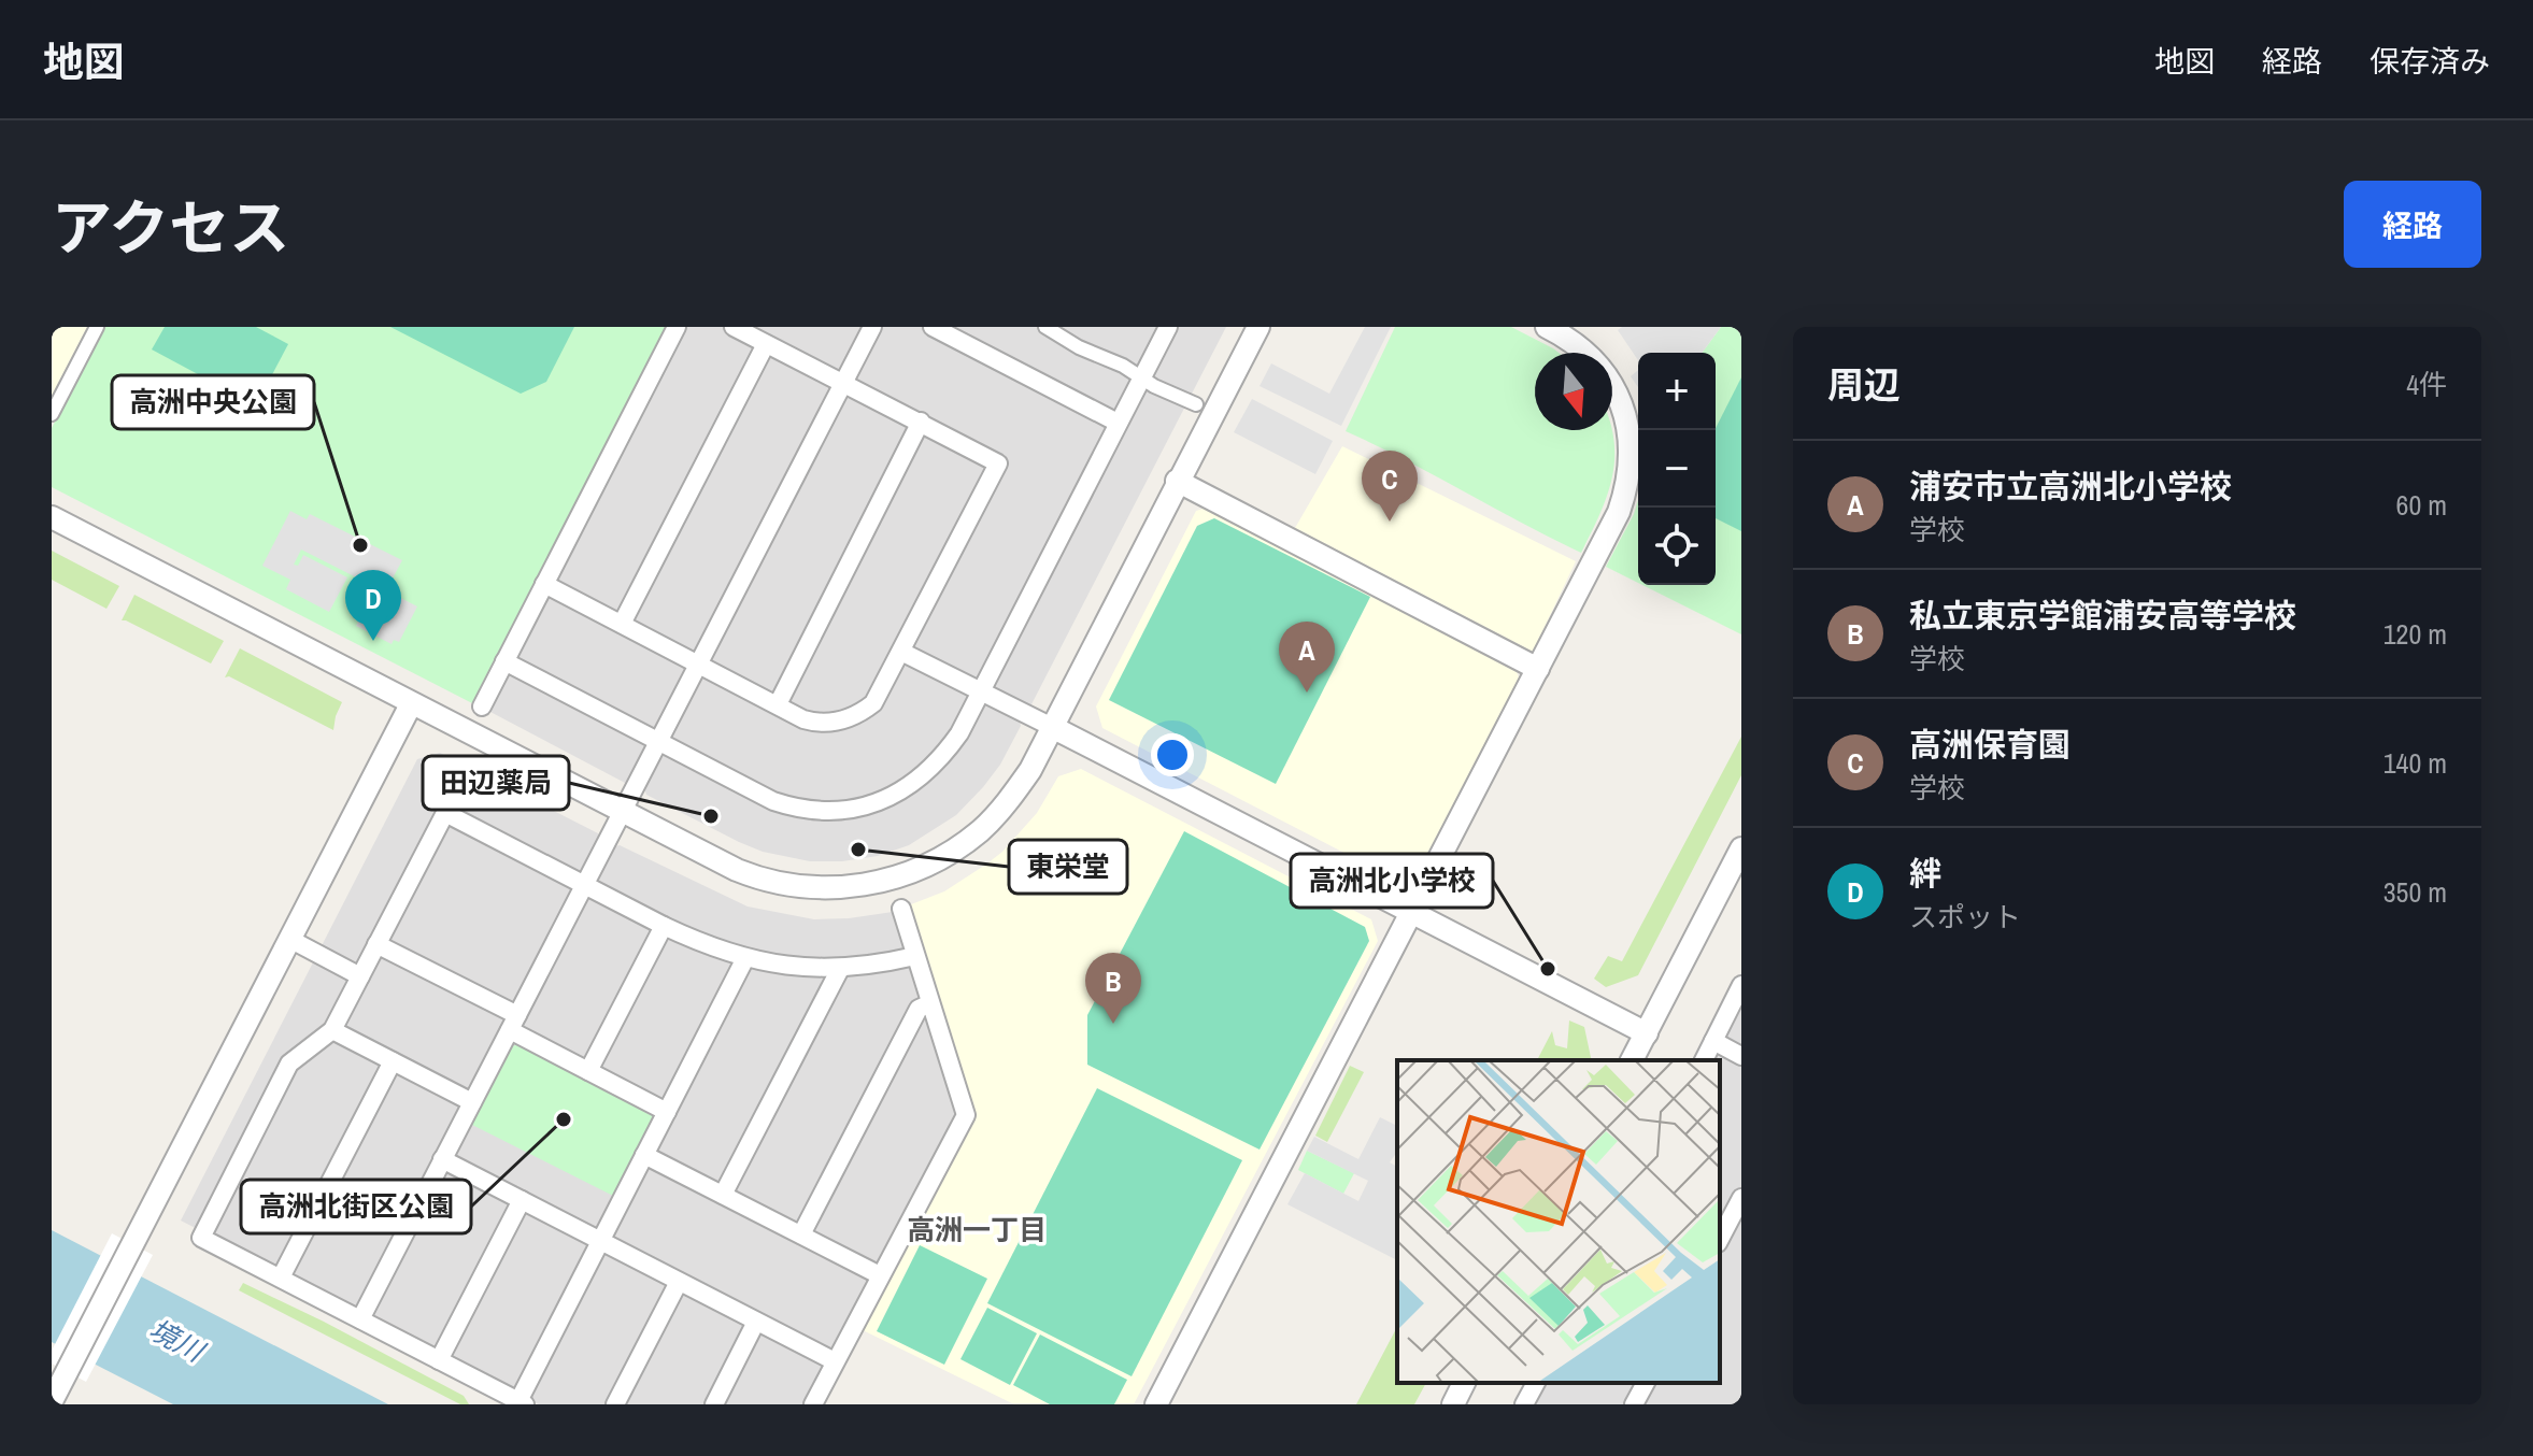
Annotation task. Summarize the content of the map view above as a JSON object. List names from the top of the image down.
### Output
{
  "districts": ["高洲一丁目"],
  "water": ["境川"],
  "places": [
    "高洲中央公園",
    "田辺薬局",
    "東栄堂",
    "高洲北小学校",
    "高洲北街区公園"
  ],
  "north": "bottom",
  "page": {
    "header": "地図",
    "nav": ["地図", "経路", "保存済み"],
    "title": "アクセス",
    "buttons": "経路",
    "heading": ["周辺", "4件"],
    "map_buttons": ["+", "−"],
    "list": [
      {
        "mark": "A",
        "name": "浦安市立高洲北小学校",
        "note": "学校",
        "value": "60 m"
      },
      {
        "mark": "B",
        "name": "私立東京学館浦安高等学校",
        "note": "学校",
        "value": "120 m"
      },
      {
        "mark": "C",
        "name": "高洲保育園",
        "note": "学校",
        "value": "140 m"
      },
      {
        "mark": "D",
        "name": "絆",
        "note": "スポット",
        "value": "350 m"
      }
    ],
    "pins": [
      "C",
      "D",
      "A",
      "B"
    ]
  }
}
